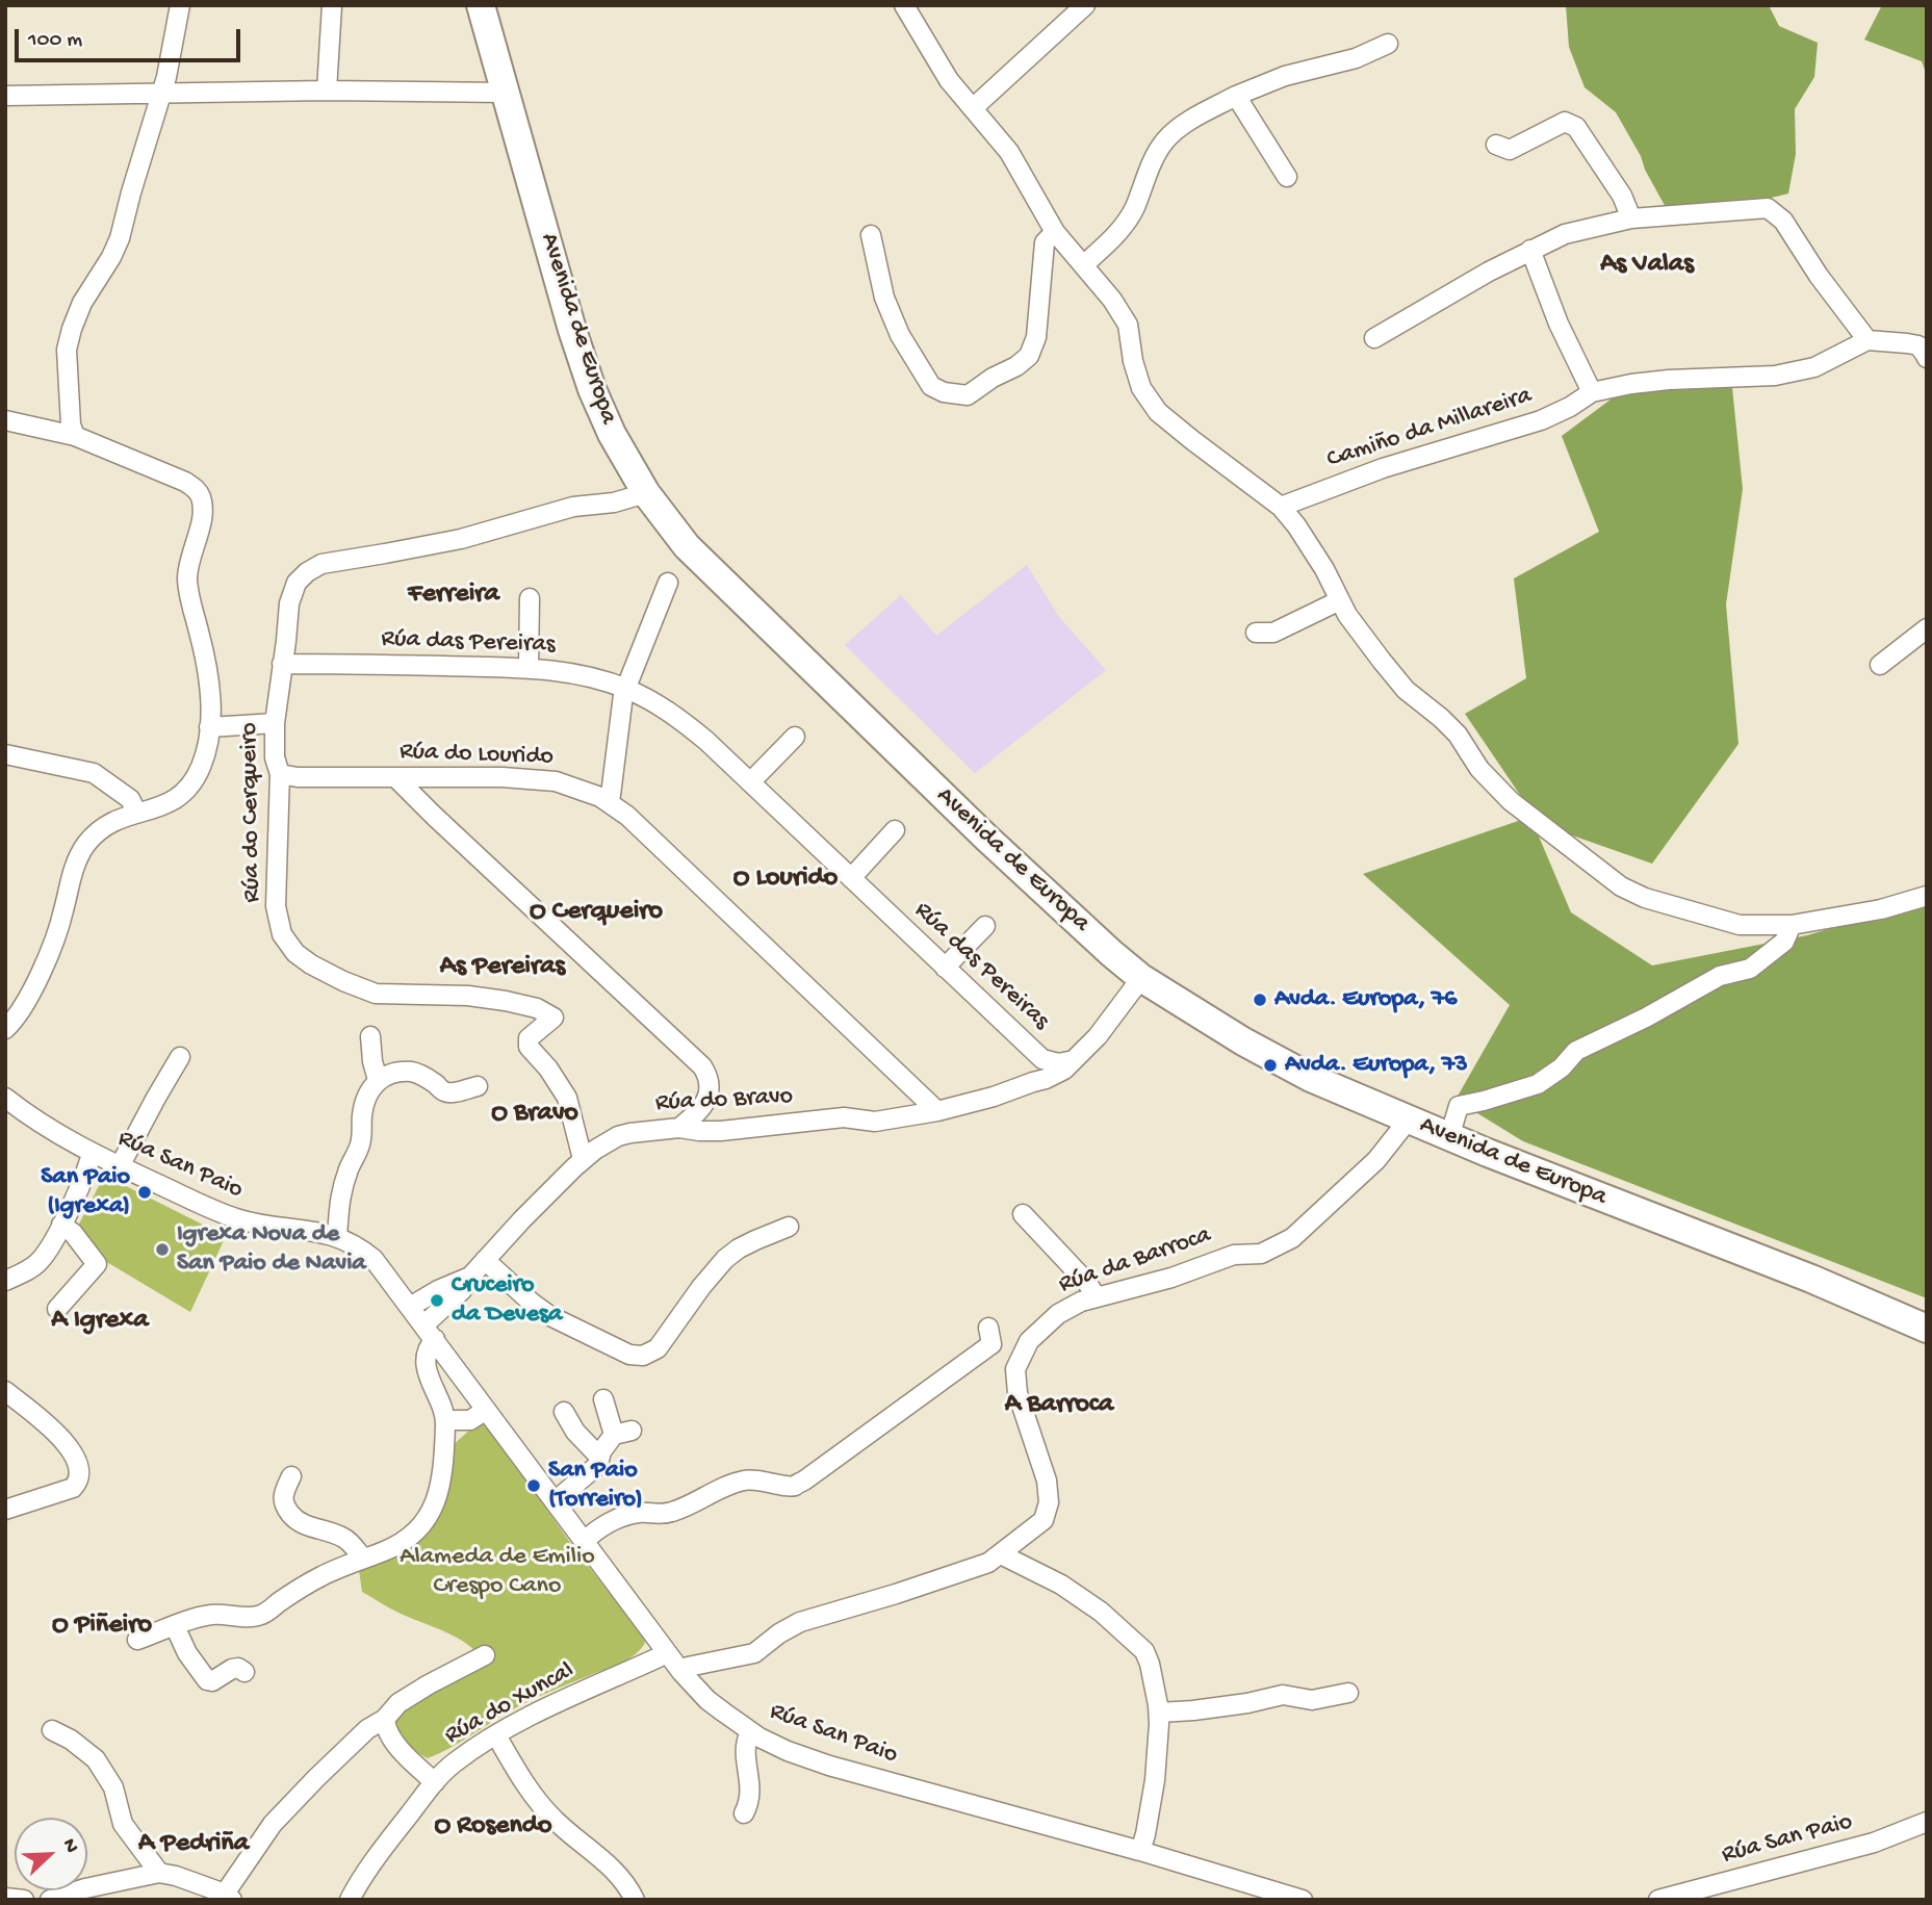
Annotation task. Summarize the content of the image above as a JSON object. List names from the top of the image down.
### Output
{
  "streets": {
    "main road": ["Avenida de Europa"],
    "street": [
      "Camiño da Millareira",
      "Rúa das Pereiras",
      "Rúa do Lourido",
      "Rúa do Cerqueiro",
      "Rúa do Bravo",
      "Rúa San Paio",
      "Rúa da Barroca",
      "Rúa do Xuncal"
    ]
  },
  "crossings": [
    ["Avenida de Europa", "Rúa do Bravo"],
    ["Avenida de Europa", "Rúa da Barroca"],
    ["Rúa das Pereiras", "Rúa do Cerqueiro"],
    ["Rúa do Lourido", "Rúa do Cerqueiro"],
    ["Rúa do Lourido", "Rúa do Bravo"],
    ["Rúa do Cerqueiro", "Rúa do Bravo"],
    ["Rúa do Bravo", "Rúa San Paio"],
    ["Rúa San Paio", "Rúa da Barroca"],
    ["Rúa San Paio", "Rúa do Xuncal"]
  ],
  "districts": [
    "As Valas",
    "Ferreira",
    "O Lourido",
    "O Cerqueiro",
    "As Pereiras",
    "O Bravo",
    "A Igrexa",
    "A Barroca",
    "O Piñeiro",
    "O Rosendo",
    "A Pedriña"
  ],
  "parks": ["Alameda de Emilio Crespo Cano"],
  "places": [
    "Avda. Europa, 76",
    "Avda. Europa, 73",
    "San Paio (Igrexa)",
    "Igrexa Nova de San Paio de Navia",
    "Cruceiro da Devesa",
    "San Paio (Torreiro)"
  ],
  "scale_bar": "100 m",
  "north": "top right"
}
